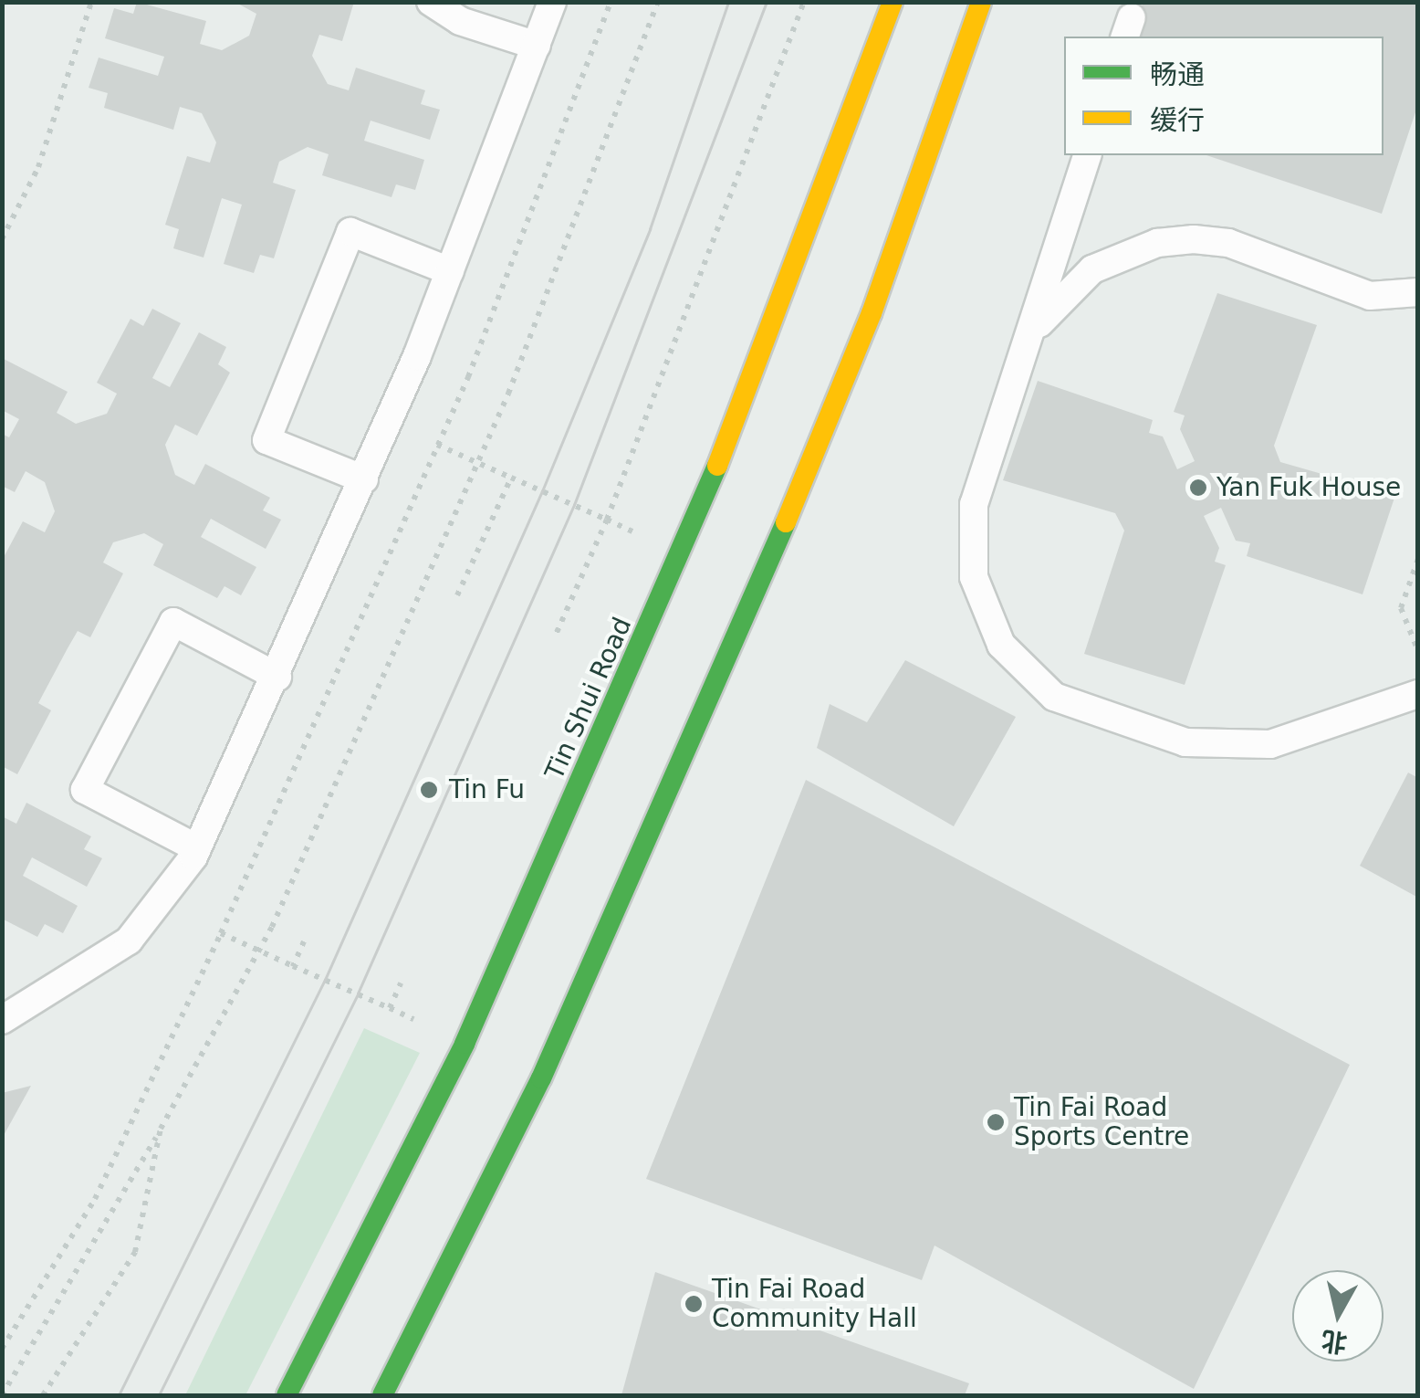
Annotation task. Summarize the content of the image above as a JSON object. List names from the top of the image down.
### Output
{
  "streets": {
    "main road": ["Tin Shui Road"]
  },
  "places": [
    "Yan Fuk House",
    "Tin Fu",
    "Tin Fai Road Sports Centre",
    "Tin Fai Road Community Hall"
  ],
  "legend": ["畅通", "缓行"],
  "north": "bottom"
}
